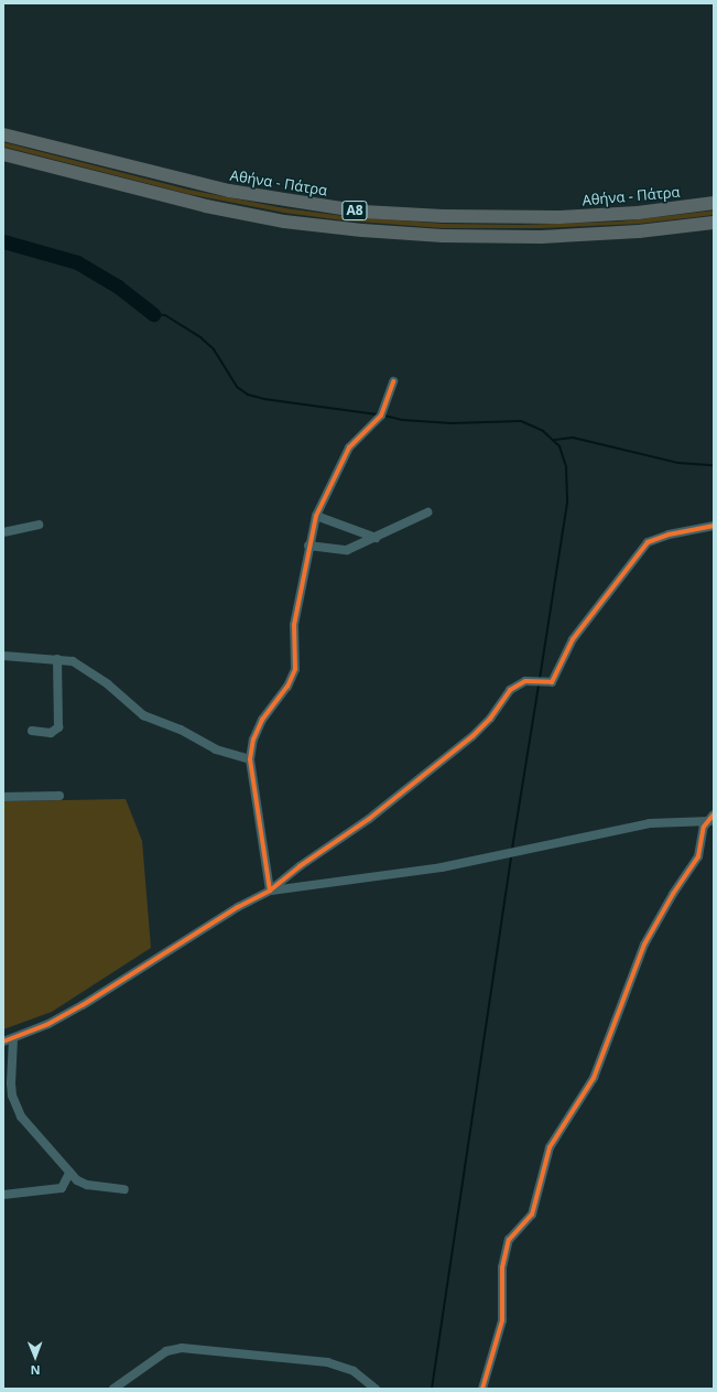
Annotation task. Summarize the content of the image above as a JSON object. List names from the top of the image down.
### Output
{
  "streets": {
    "highway": ["Αθήνα - Πάτρα", "Α8"]
  },
  "north": "bottom"
}
